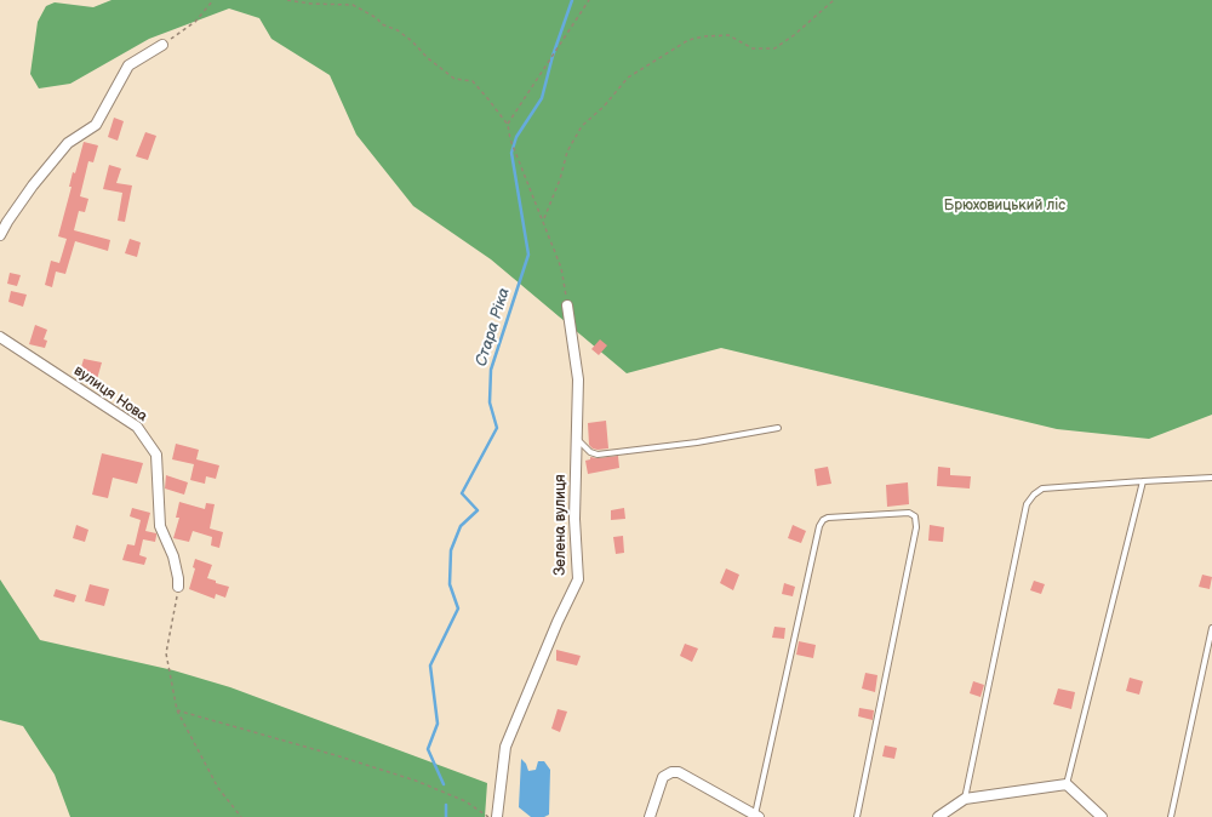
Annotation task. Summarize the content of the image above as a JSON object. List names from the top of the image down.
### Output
{
  "streets": {
    "street": ["вулиця Нова", "Зелена вулиця"]
  },
  "water": ["Стара Ріка"],
  "parks": ["Брюховицький ліс"]
}
